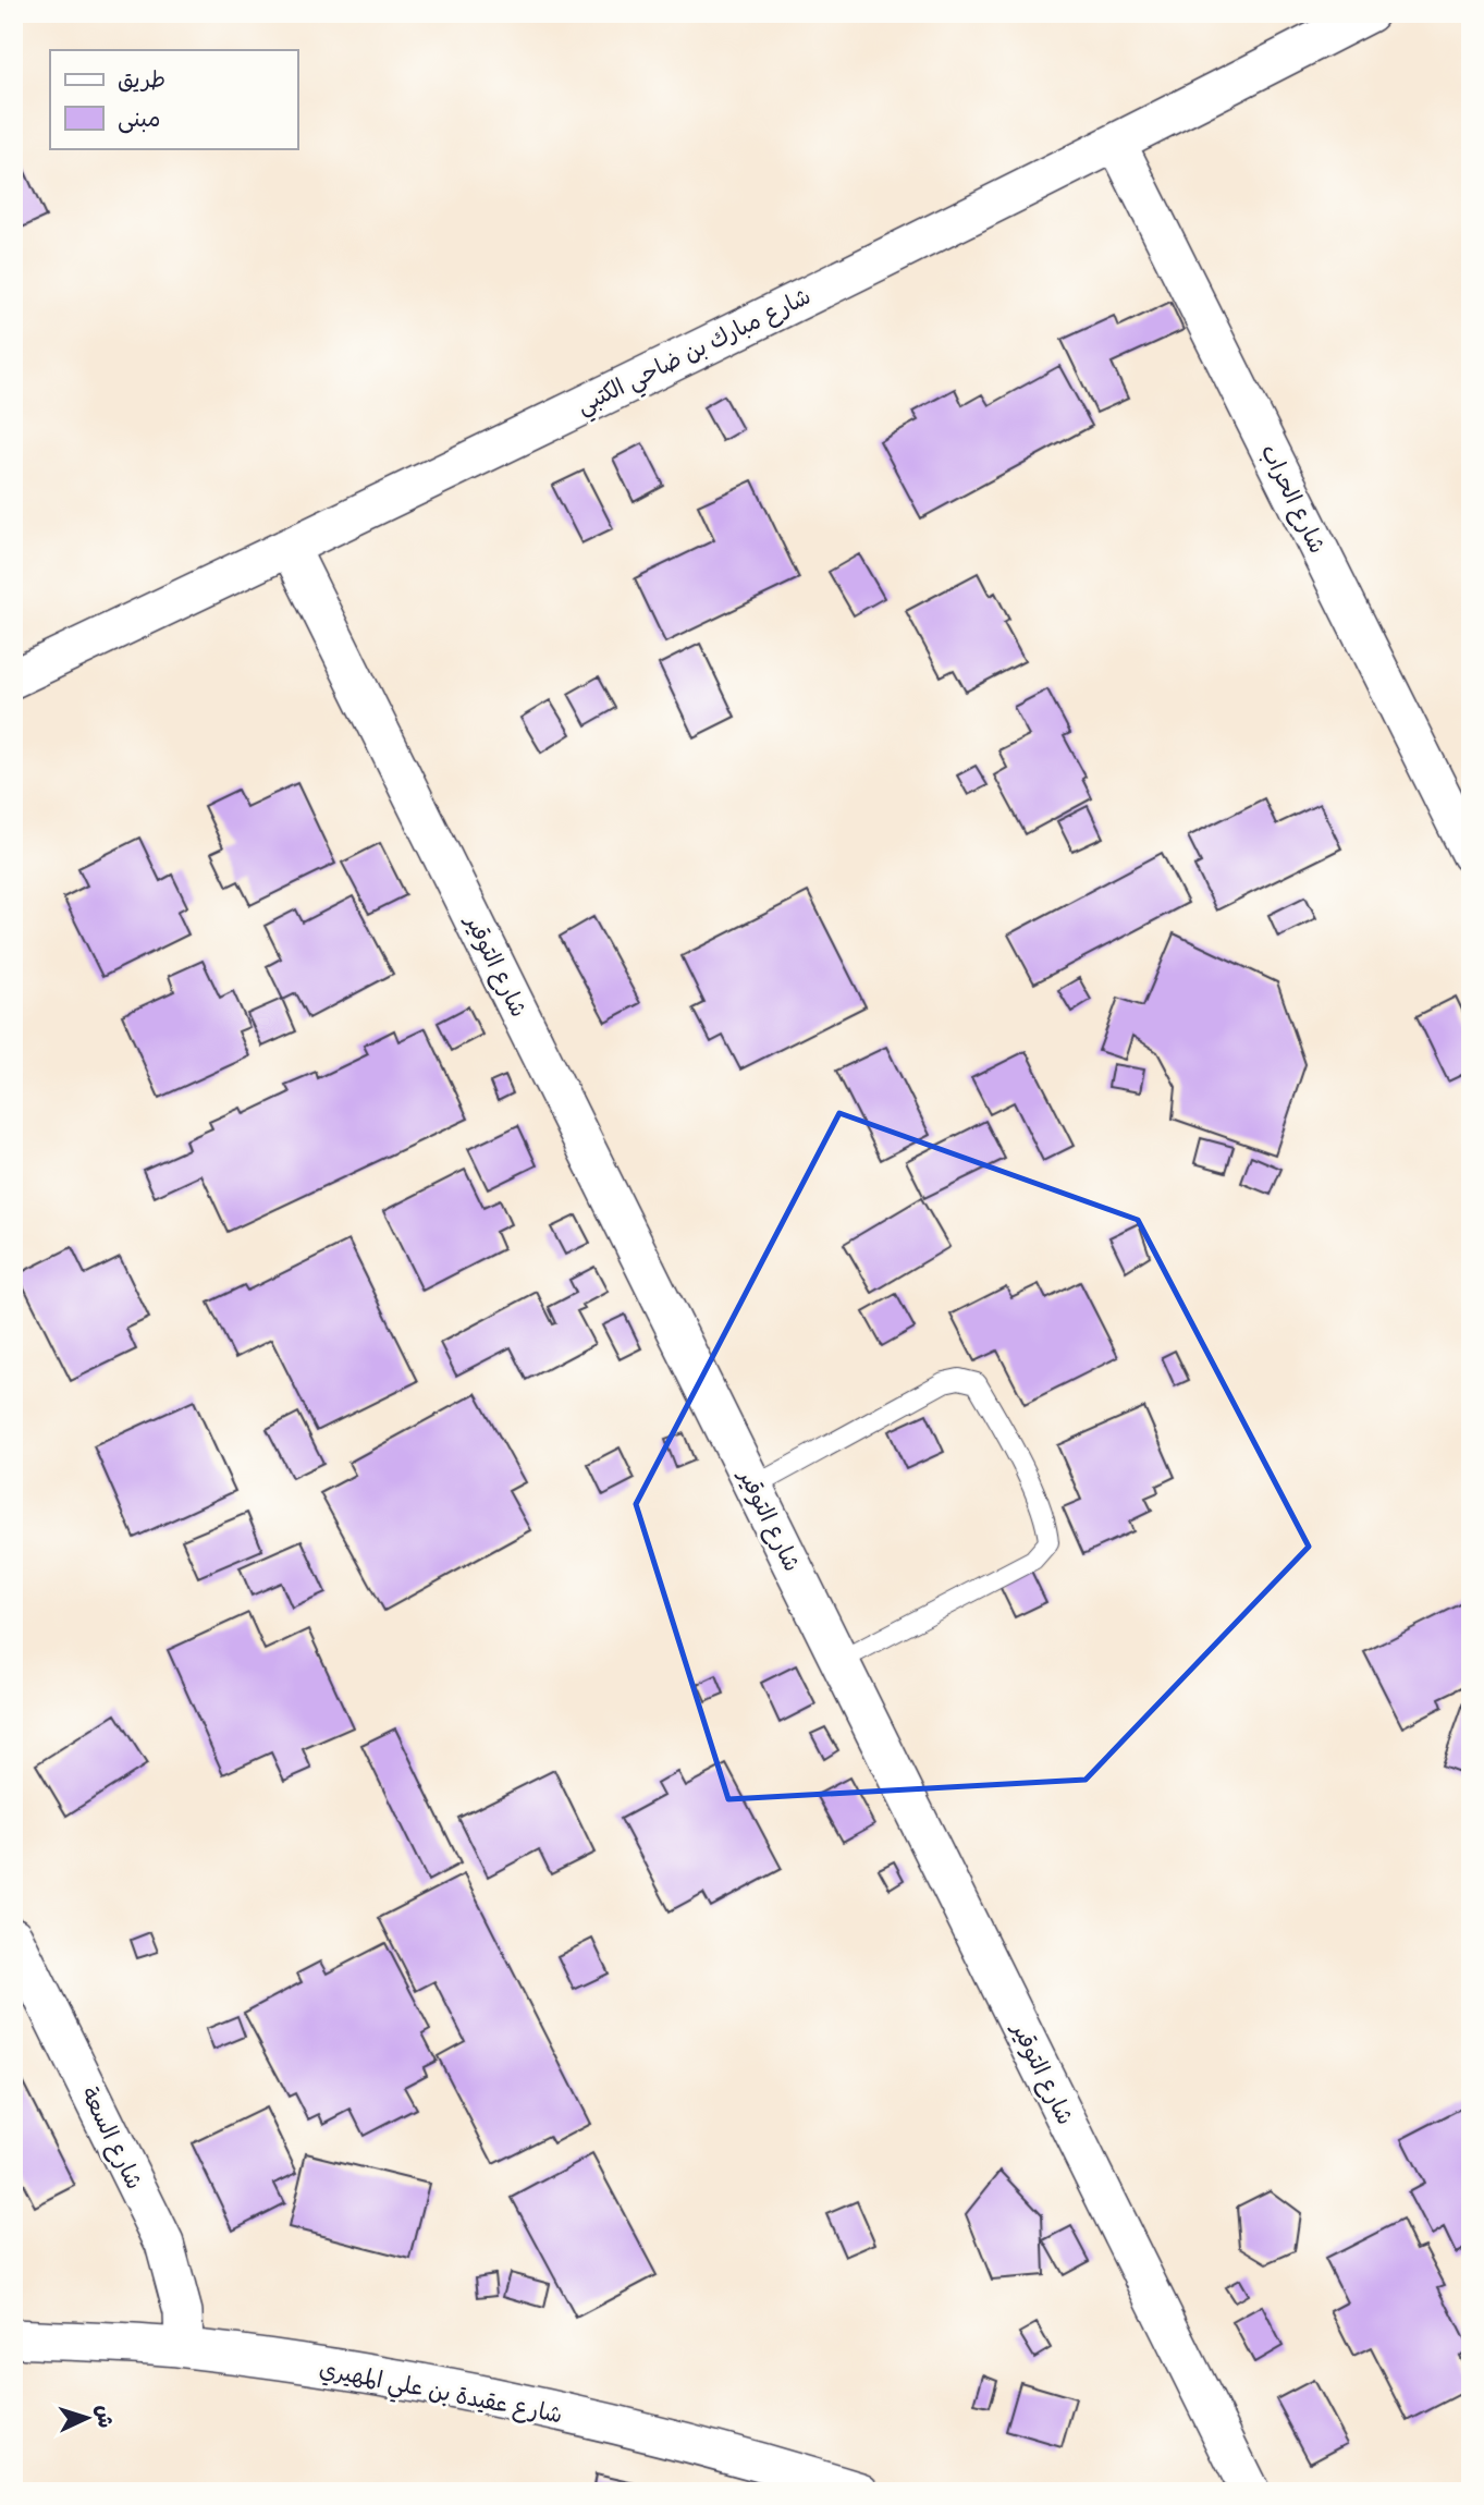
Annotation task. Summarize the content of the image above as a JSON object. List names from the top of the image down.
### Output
{
  "streets": {
    "street": [
      "شارع مبارك بن ضاحي الكتبي",
      "شارع الحراب",
      "شارع التوقير",
      "شارع السعة",
      "شارع عقيدة بن علي المهيري"
    ]
  },
  "crossings": [
    ["شارع مبارك بن ضاحي الكتبي", "شارع الحراب"],
    ["شارع مبارك بن ضاحي الكتبي", "شارع التوقير"],
    ["شارع السعة", "شارع عقيدة بن علي المهيري"]
  ],
  "legend": ["طريق", "مبنى"],
  "north": "right"
}
